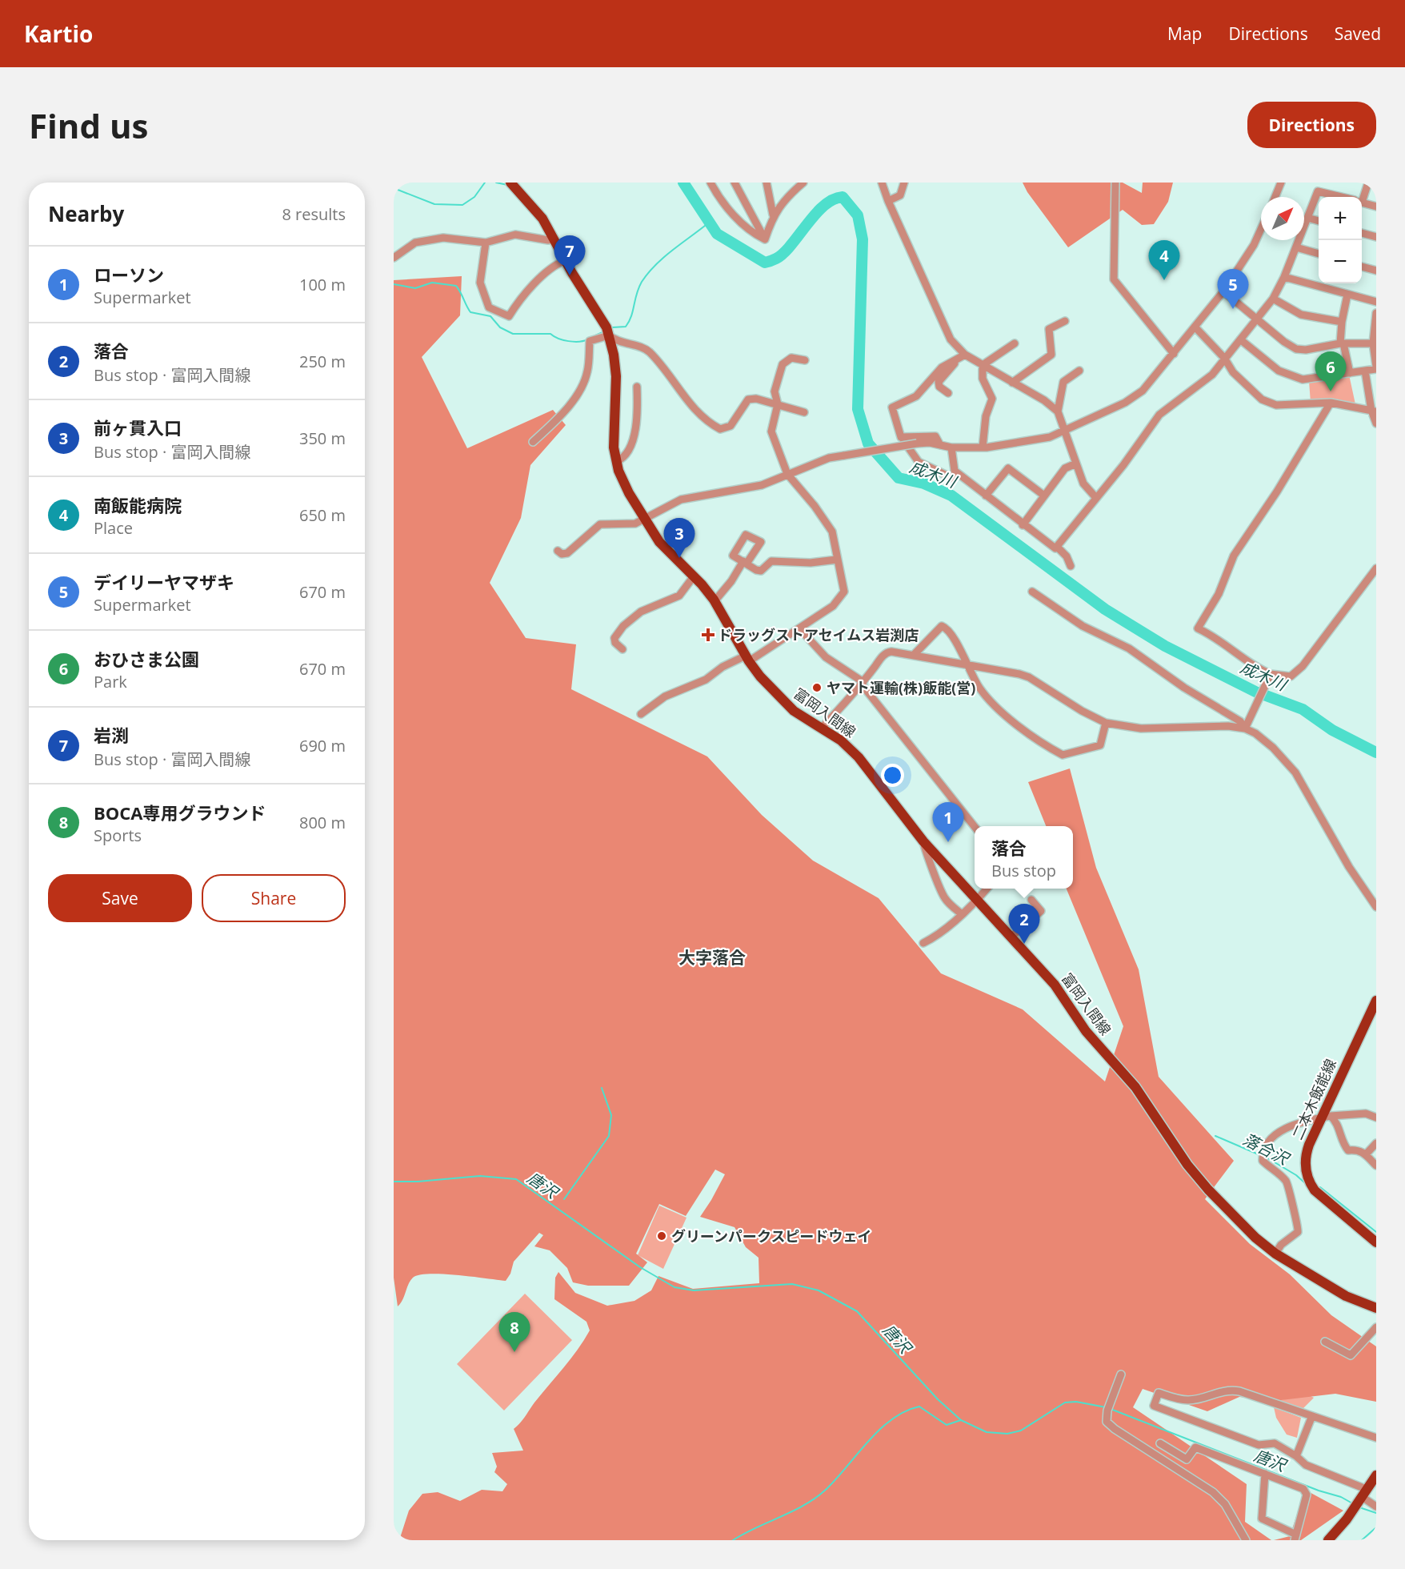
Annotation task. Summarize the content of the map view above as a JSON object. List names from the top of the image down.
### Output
{
  "streets": {
    "main road": ["富岡入間線", "二本木飯能線"]
  },
  "districts": ["大字落合"],
  "water": ["成木川", "落合沢", "唐沢"],
  "places": {
    "health": ["ドラッグストアセイムス岩渕店"],
    "other": ["ヤマト運輸(株)飯能(営)", "グリーンパークスピードウェイ"]
  },
  "north": "top right",
  "page": {
    "header": "Kartio",
    "nav": ["Map", "Directions", "Saved"],
    "buttons": [
      "Directions",
      ["Save", "Share"]
    ],
    "title": "Find us",
    "heading": ["Nearby", "8 results"],
    "map_buttons": ["+", "−"],
    "pins": [
      "7",
      "4",
      "5",
      "6",
      "3",
      "1",
      "2",
      "8"
    ],
    "list": [
      {
        "mark": "1",
        "name": "ローソン",
        "note": "Supermarket",
        "value": "100 m"
      },
      {
        "mark": "2",
        "name": "落合",
        "note": "Bus stop · 富岡入間線",
        "value": "250 m"
      },
      {
        "mark": "3",
        "name": "前ヶ貫入口",
        "note": "Bus stop · 富岡入間線",
        "value": "350 m"
      },
      {
        "mark": "4",
        "name": "南飯能病院",
        "note": "Place",
        "value": "650 m"
      },
      {
        "mark": "5",
        "name": "デイリーヤマザキ",
        "note": "Supermarket",
        "value": "670 m"
      },
      {
        "mark": "6",
        "name": "おひさま公園",
        "note": "Park",
        "value": "670 m"
      },
      {
        "mark": "7",
        "name": "岩渕",
        "note": "Bus stop · 富岡入間線",
        "value": "690 m"
      },
      {
        "mark": "8",
        "name": "BOCA専用グラウンド",
        "note": "Sports",
        "value": "800 m"
      }
    ],
    "popup": ["落合", "Bus stop"]
  }
}
